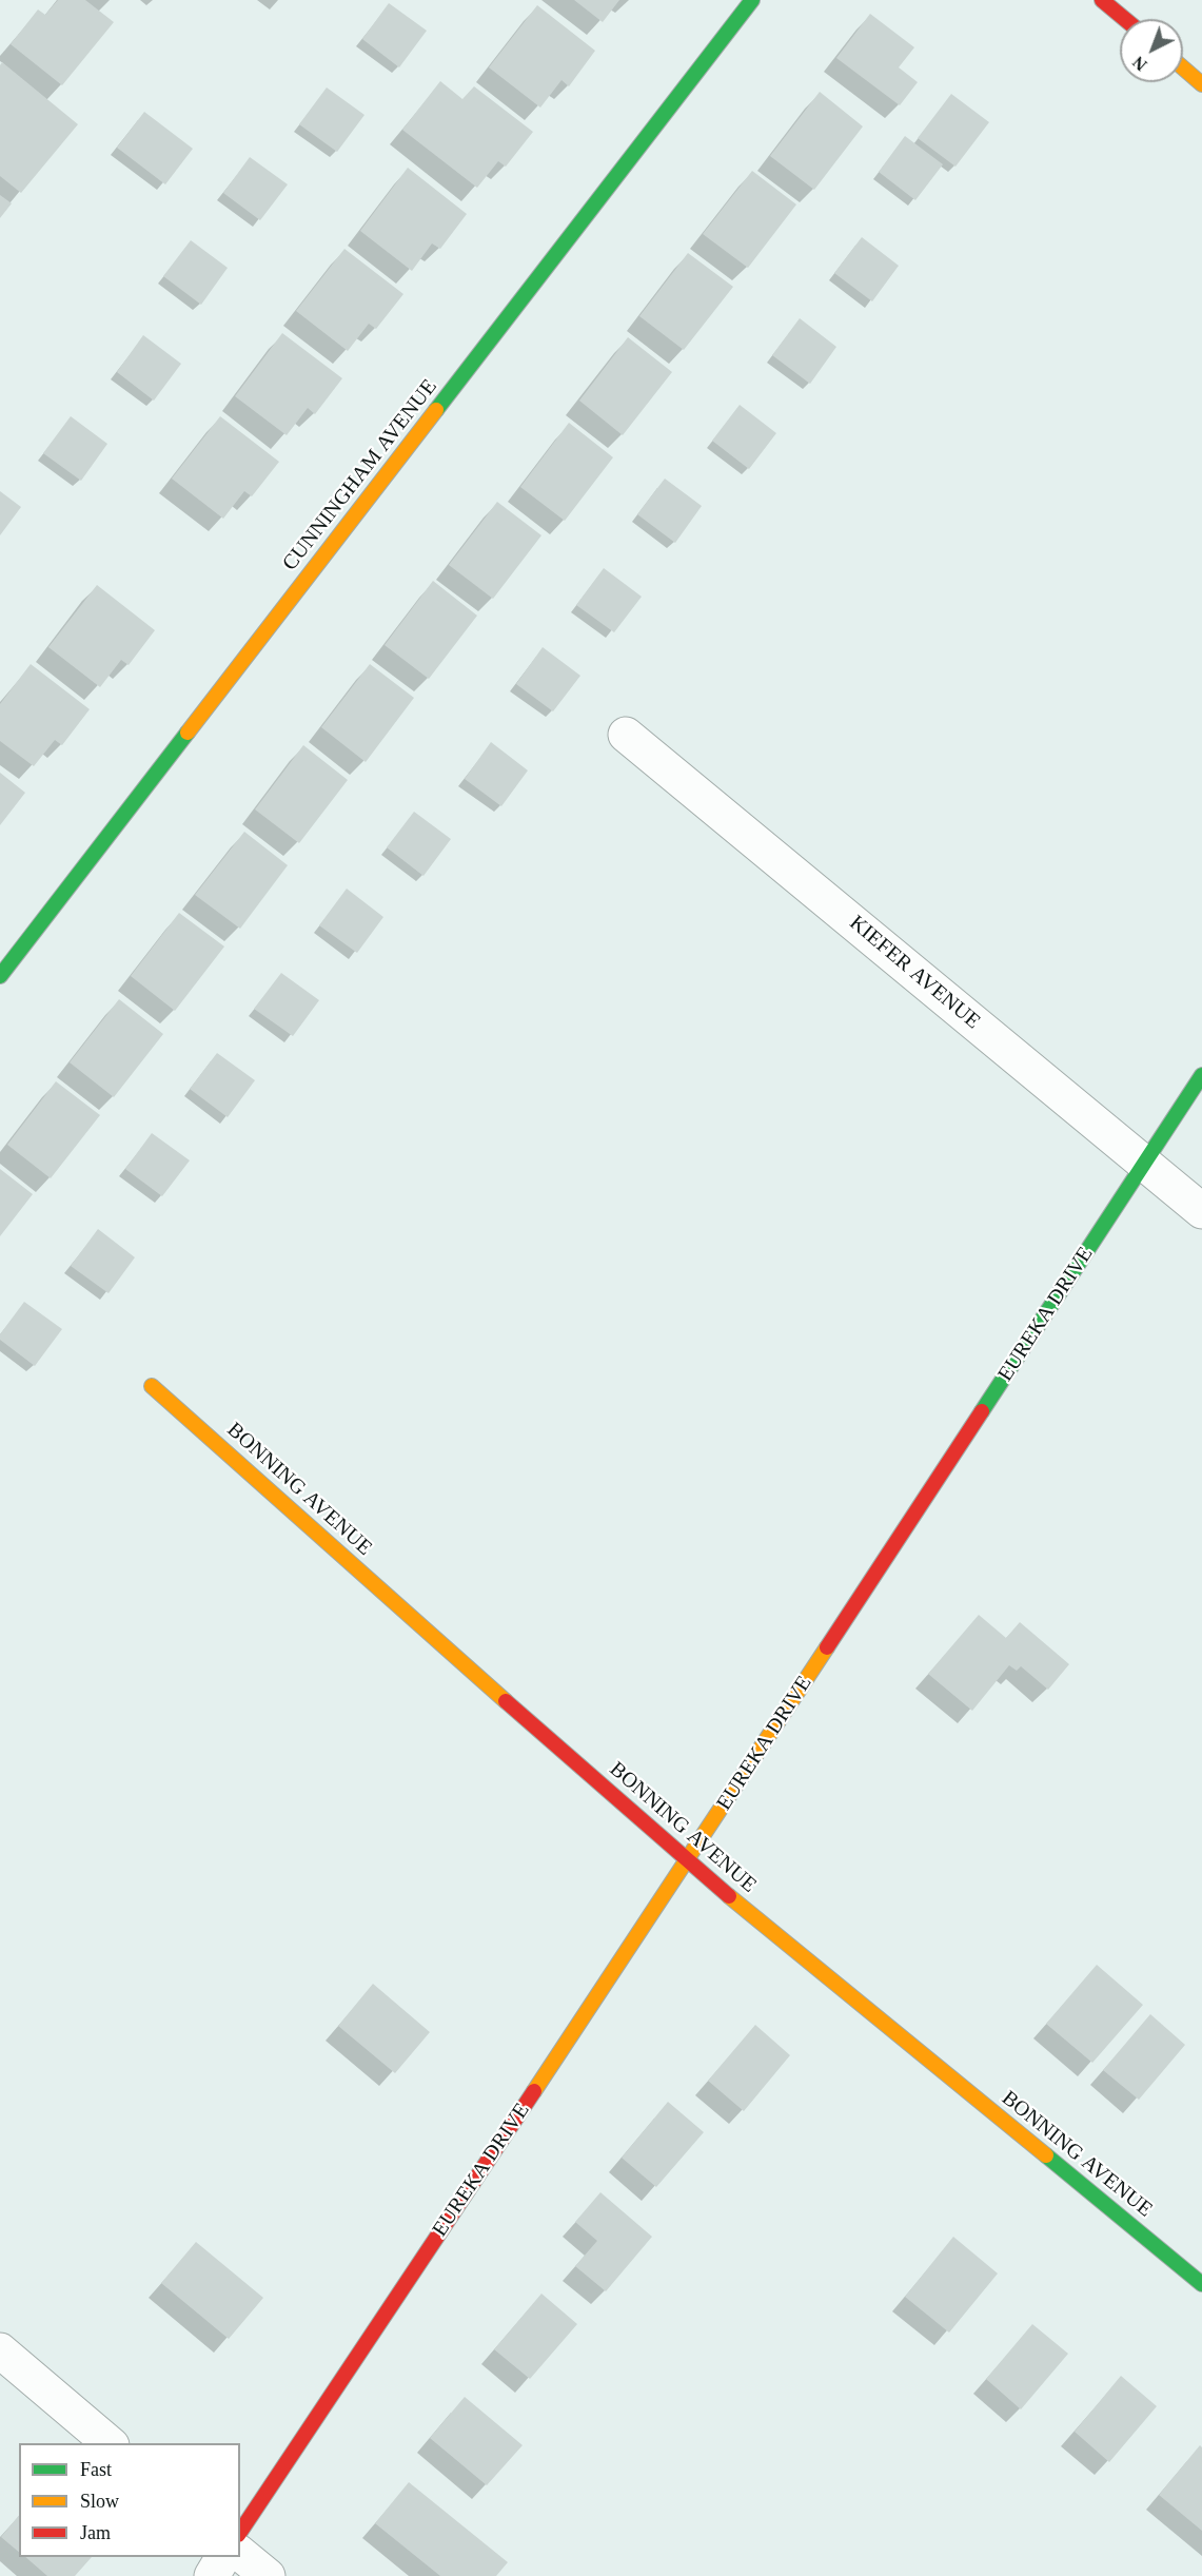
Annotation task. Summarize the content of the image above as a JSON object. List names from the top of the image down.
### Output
{
  "streets": {
    "street": [
      "CUNNINGHAM AVENUE",
      "KIEFER AVENUE",
      "EUREKA DRIVE",
      "BONNING AVENUE"
    ]
  },
  "crossings": [
    ["KIEFER AVENUE", "EUREKA DRIVE"],
    ["EUREKA DRIVE", "BONNING AVENUE"]
  ],
  "legend": ["Fast", "Slow", "Jam"],
  "north": "bottom left"
}
